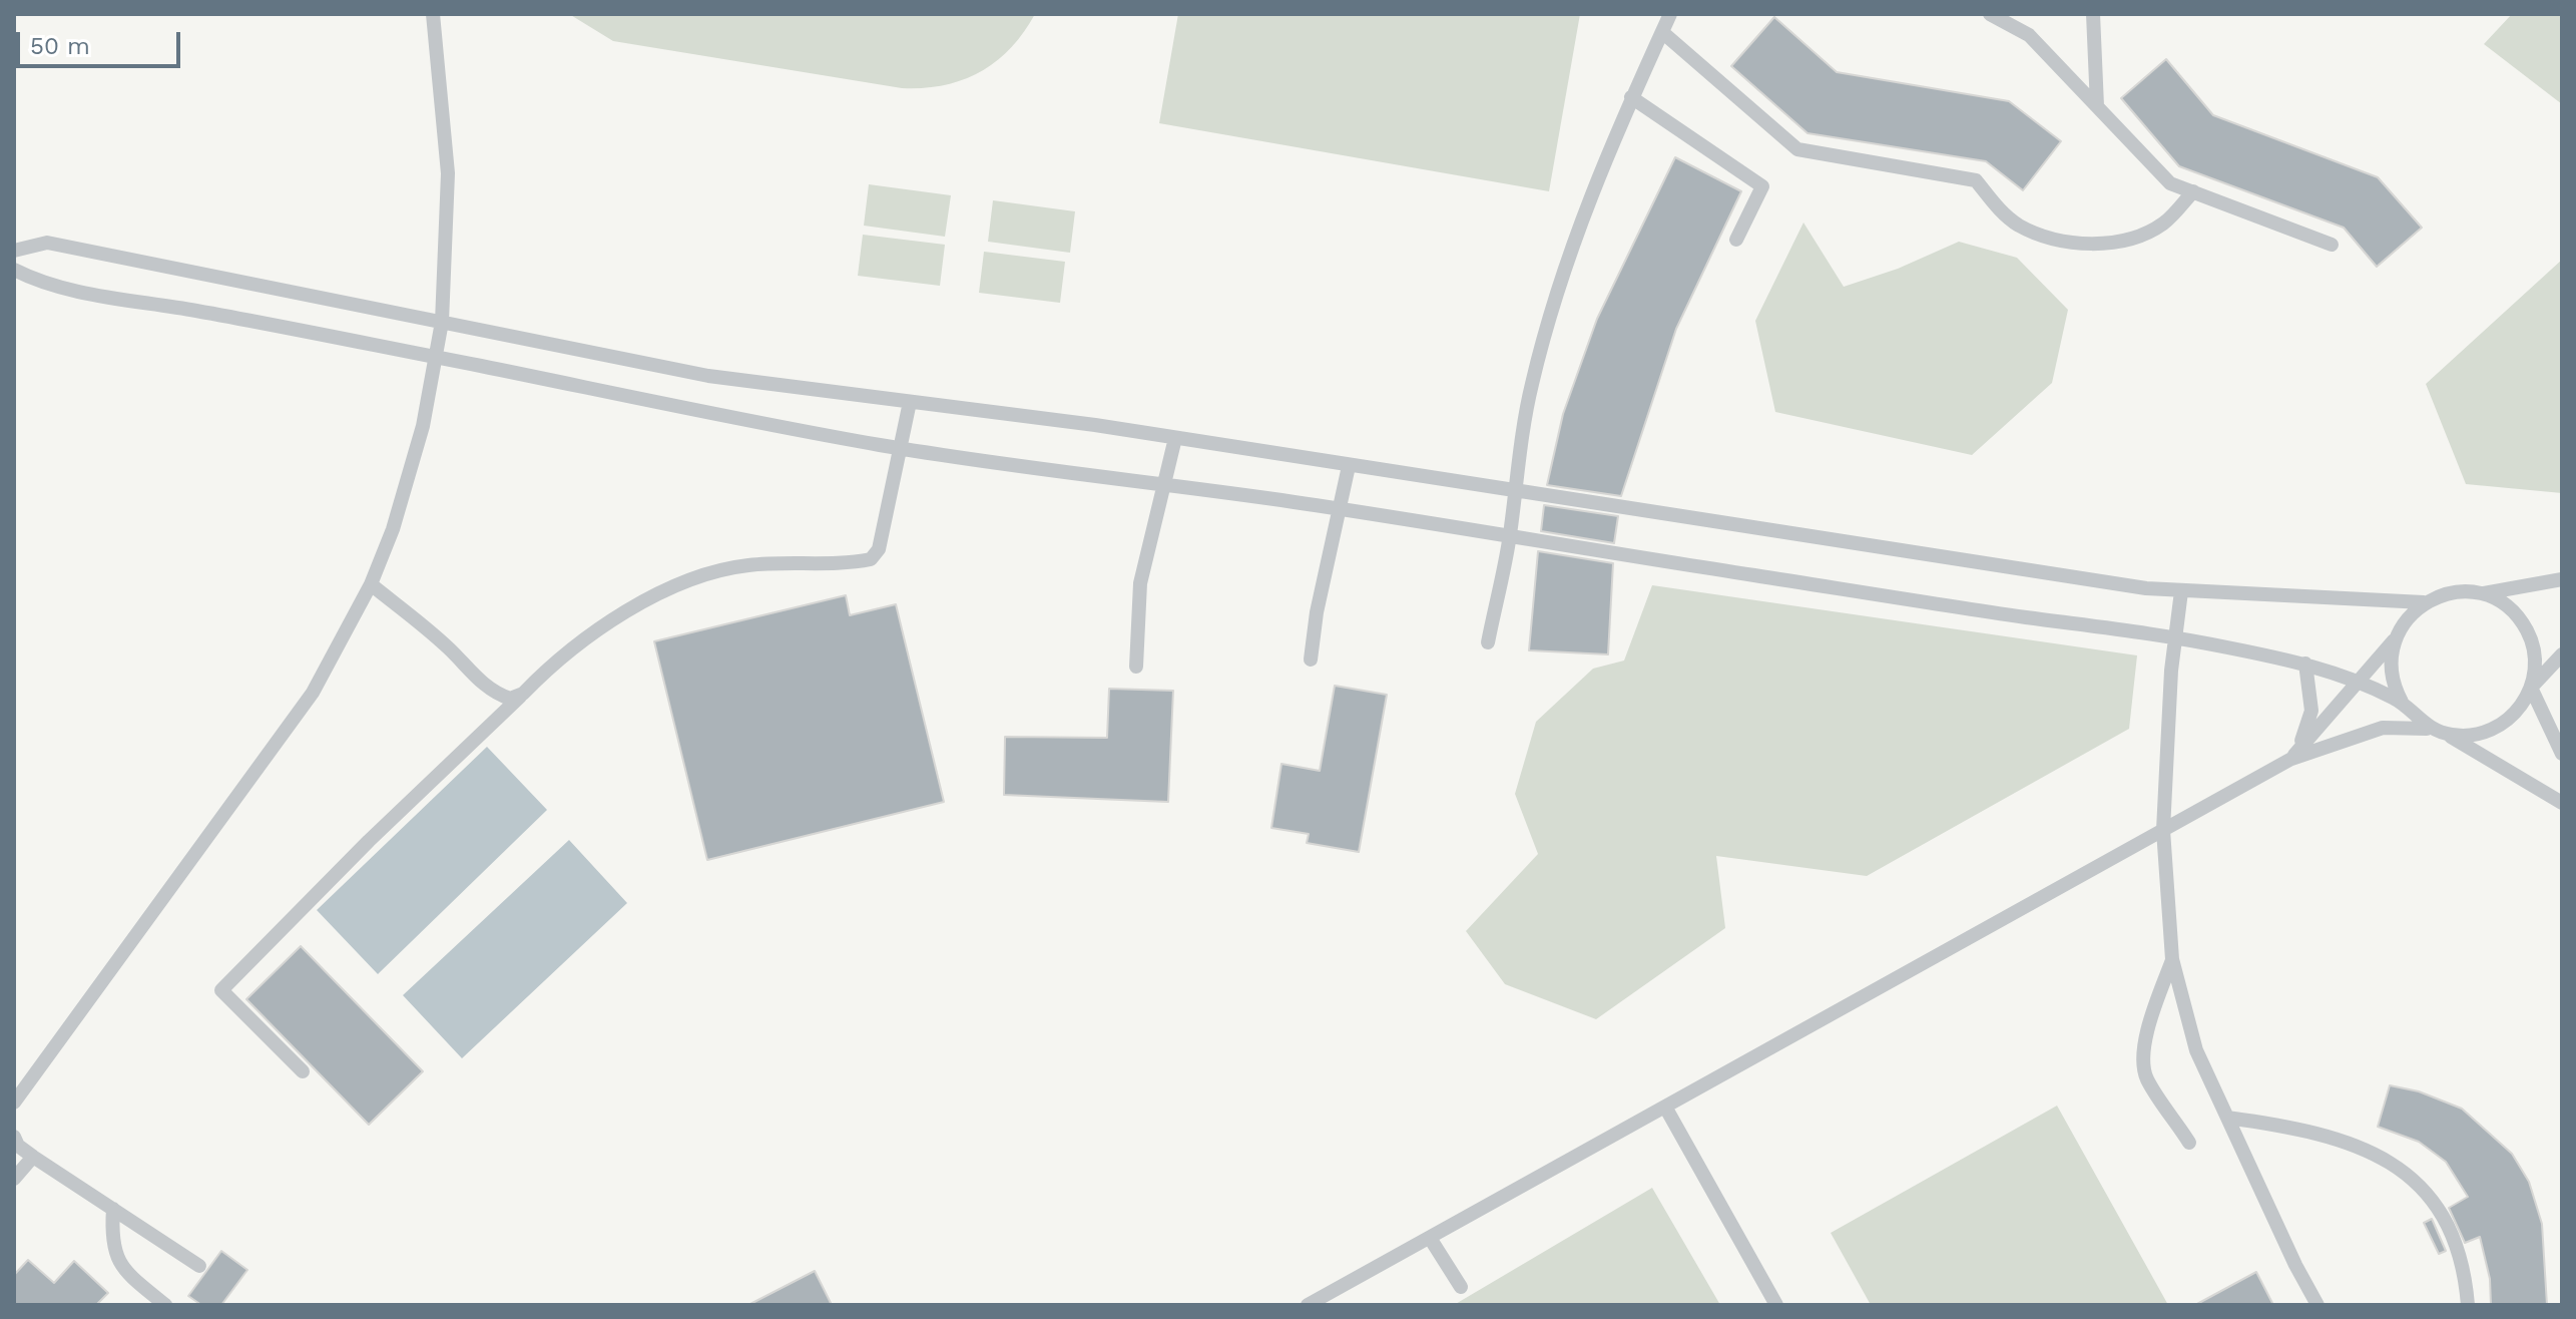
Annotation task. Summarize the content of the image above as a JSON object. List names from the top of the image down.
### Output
{
  "scale_bar": "50 m"
}
